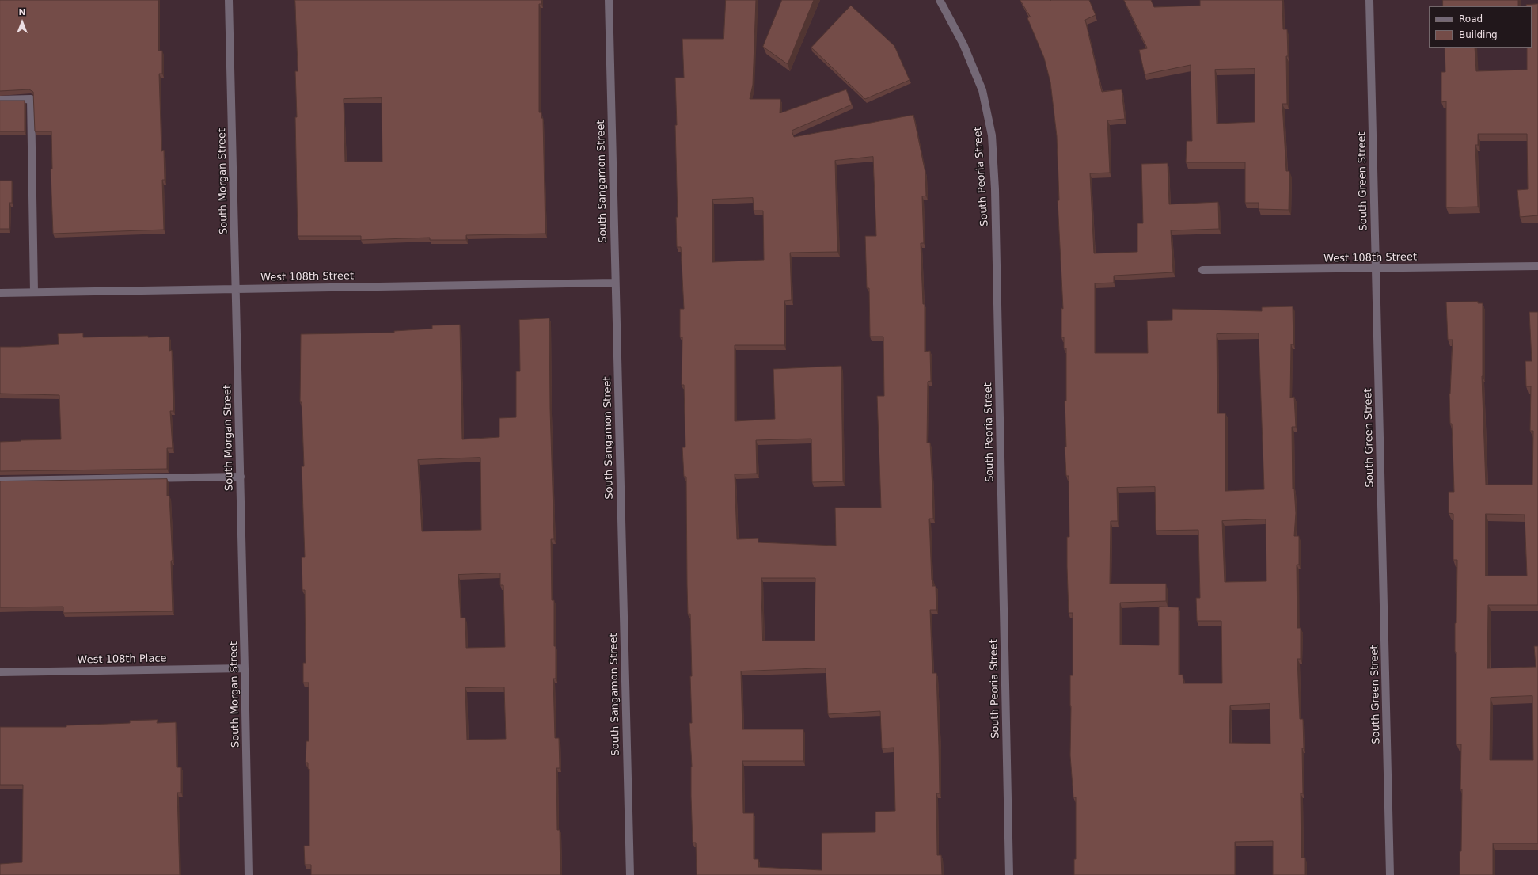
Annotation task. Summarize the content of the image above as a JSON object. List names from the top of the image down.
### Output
{
  "streets": {
    "street": [
      "South Peoria Street",
      "South Morgan Street",
      "South Sangamon Street",
      "South Green Street",
      "West 108th Street",
      "West 108th Place"
    ]
  },
  "crossings": [
    ["South Morgan Street", "West 108th Street"],
    ["South Morgan Street", "West 108th Place"],
    ["South Sangamon Street", "West 108th Street"],
    ["South Green Street", "West 108th Street"]
  ],
  "legend": ["Road", "Building"],
  "north": "top"
}
